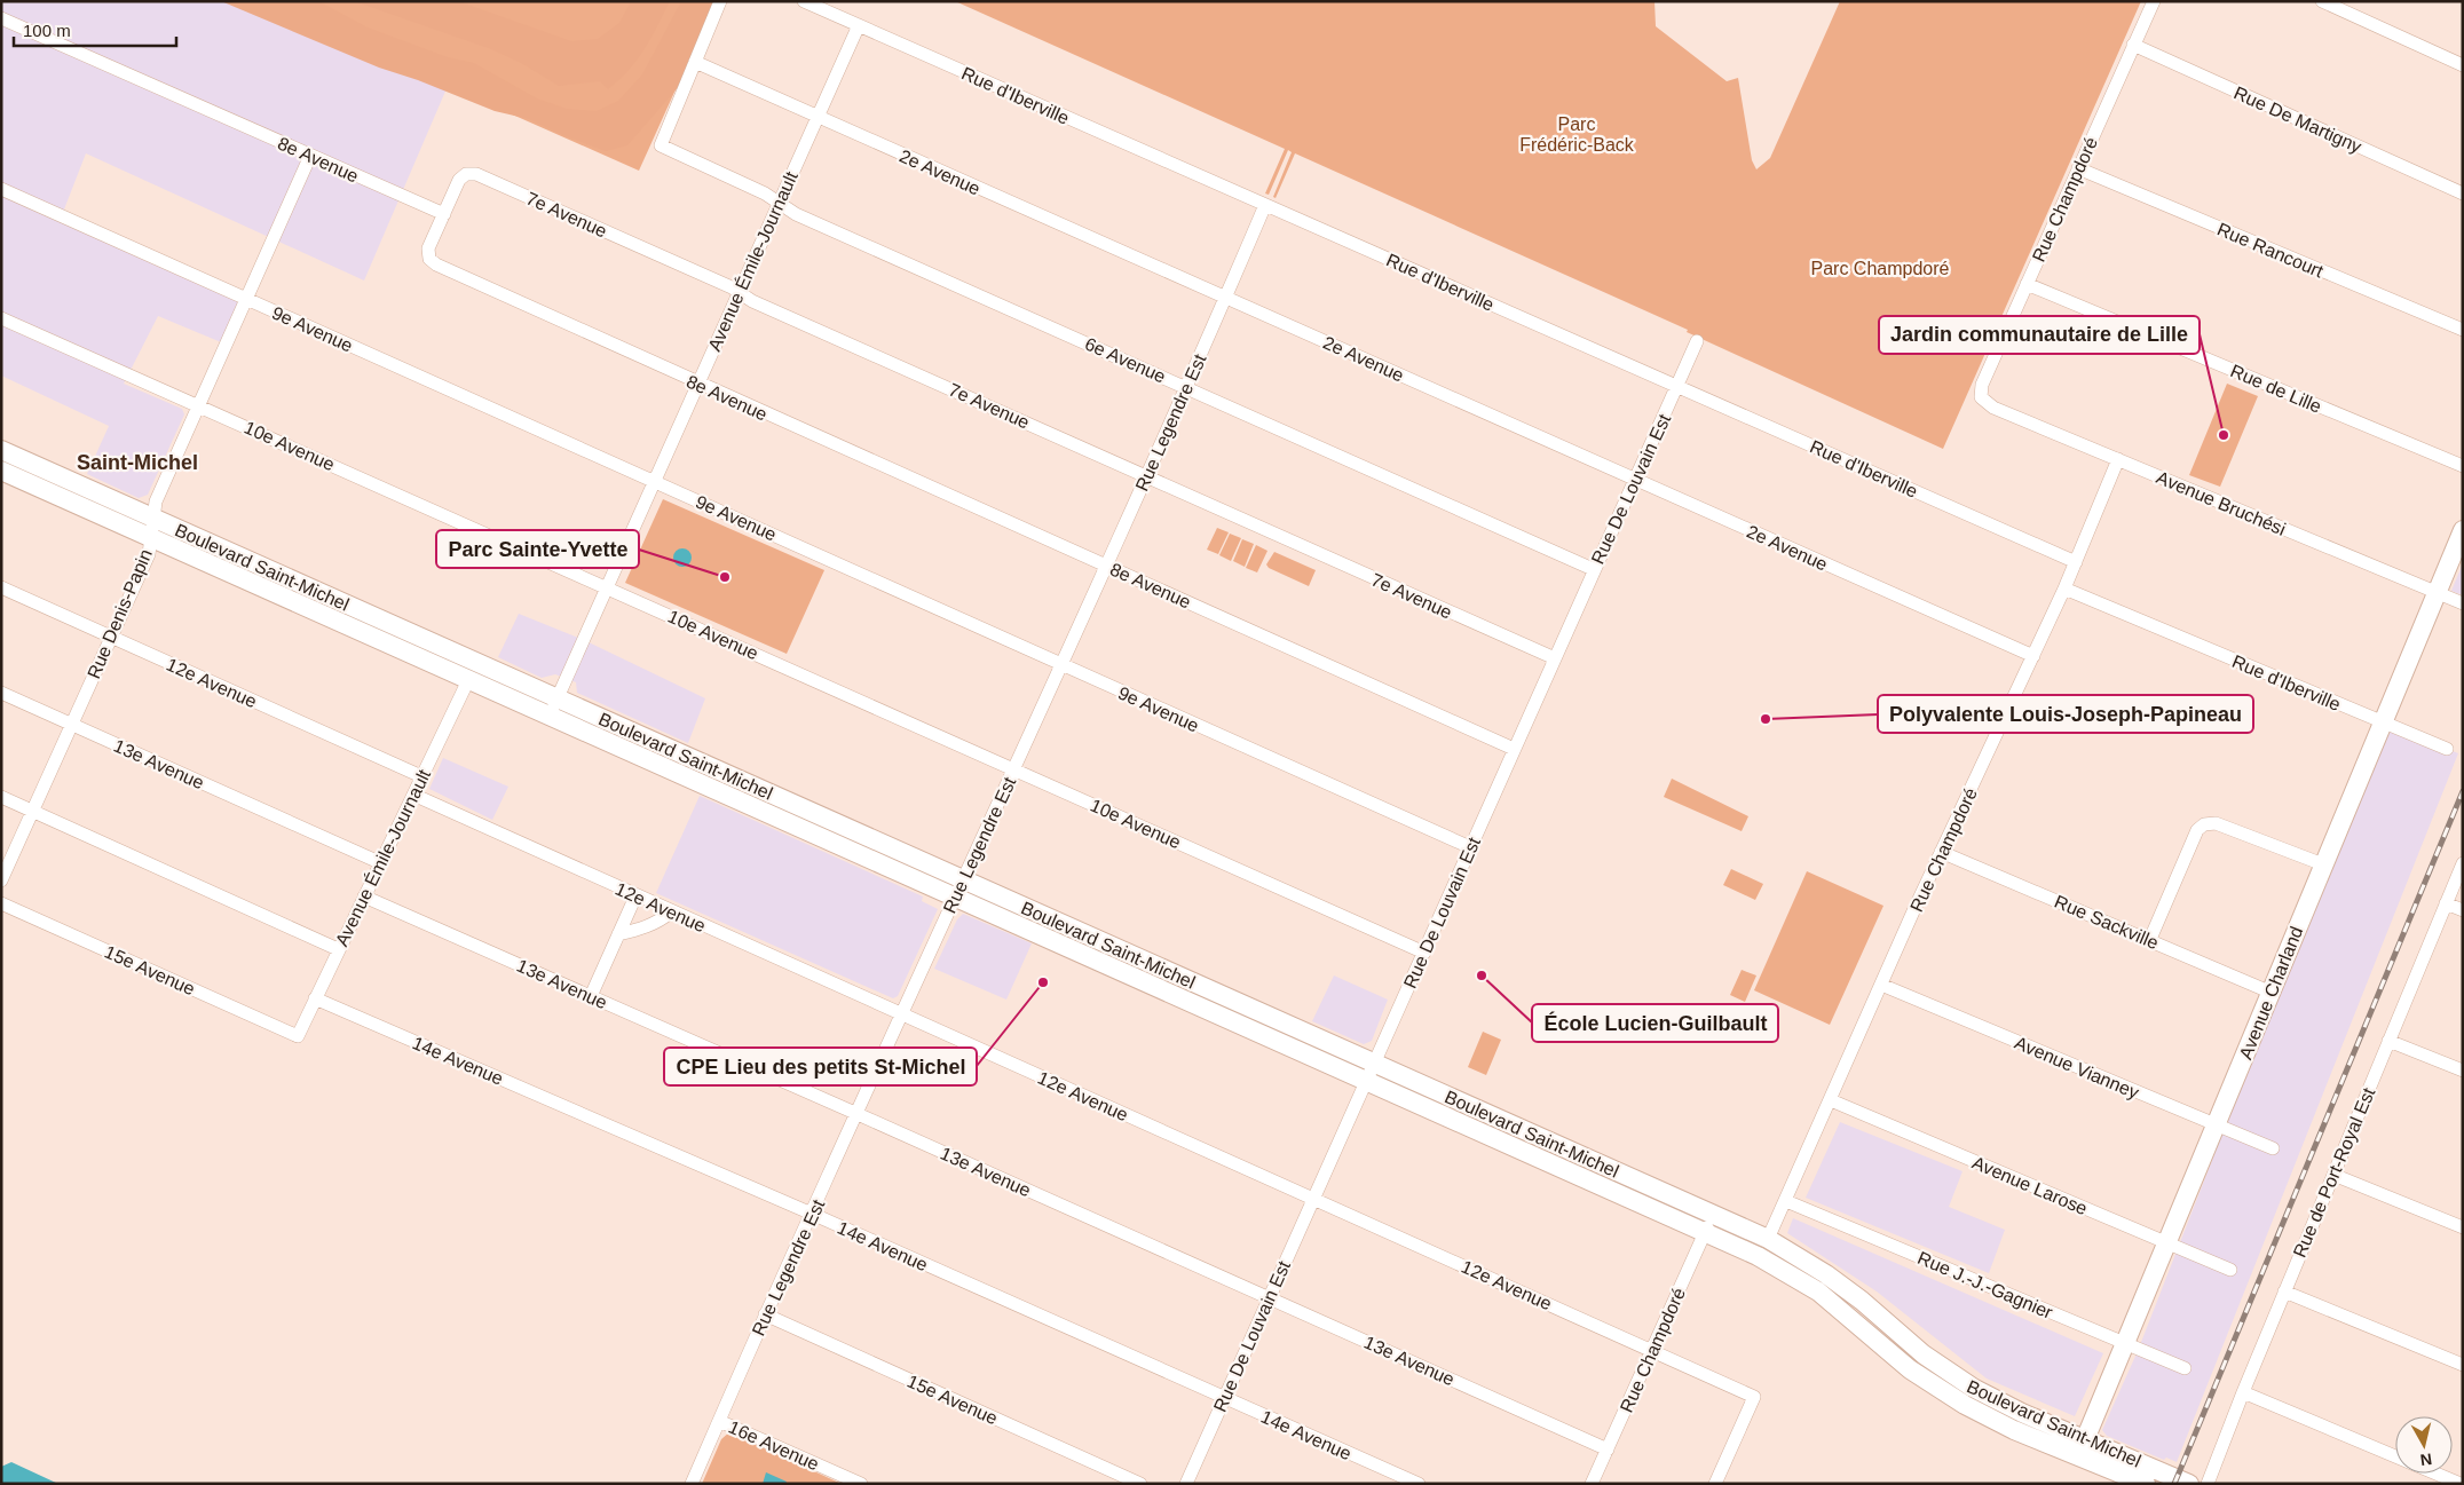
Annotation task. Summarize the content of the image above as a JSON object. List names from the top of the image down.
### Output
{
  "streets": {
    "main road": ["Boulevard Saint-Michel", "Avenue Charland"],
    "street": [
      "Rue d'Iberville",
      "Rue De Martigny",
      "8e Avenue",
      "2e Avenue",
      "Rue Champdoré",
      "7e Avenue",
      "Rue Rancourt",
      "Avenue Émile-Journault",
      "9e Avenue",
      "6e Avenue",
      "Rue de Lille",
      "Rue Legendre Est",
      "10e Avenue",
      "Rue De Louvain Est",
      "Avenue Bruchési",
      "Rue Denis-Papin",
      "12e Avenue",
      "13e Avenue",
      "Rue Sackville",
      "15e Avenue",
      "14e Avenue",
      "Avenue Vianney",
      "Rue de Port-Royal Est",
      "Avenue Larose",
      "Rue J.-J.-Gagnier",
      "16e Avenue"
    ]
  },
  "crossings": [
    ["Rue d'Iberville", "Rue Champdoré"],
    ["Rue d'Iberville", "Avenue Émile-Journault"],
    ["Rue d'Iberville", "Rue Legendre Est"],
    ["Rue d'Iberville", "Rue De Louvain Est"],
    ["Rue d'Iberville", "Avenue Charland"],
    ["Rue De Martigny", "Rue Champdoré"],
    ["8e Avenue", "7e Avenue"],
    ["8e Avenue", "Avenue Émile-Journault"],
    ["8e Avenue", "Rue Legendre Est"],
    ["8e Avenue", "Rue De Louvain Est"],
    ["8e Avenue", "Rue Denis-Papin"],
    ["2e Avenue", "Rue Champdoré"],
    ["2e Avenue", "Avenue Émile-Journault"],
    ["2e Avenue", "6e Avenue"],
    ["2e Avenue", "Rue Legendre Est"],
    ["2e Avenue", "Rue De Louvain Est"],
    ["Rue Champdoré", "Rue Rancourt"],
    ["Rue Champdoré", "Rue de Lille"],
    ["Rue Champdoré", "Avenue Bruchési"],
    ["Rue Champdoré", "Boulevard Saint-Michel"],
    ["Rue Champdoré", "12e Avenue"],
    ["Rue Champdoré", "13e Avenue"],
    ["Rue Champdoré", "Rue Sackville"],
    ["Rue Champdoré", "Avenue Vianney"],
    ["Rue Champdoré", "Avenue Larose"],
    ["Rue Champdoré", "Rue J.-J.-Gagnier"],
    ["7e Avenue", "Avenue Émile-Journault"],
    ["7e Avenue", "Rue Legendre Est"],
    ["7e Avenue", "Rue De Louvain Est"],
    ["Avenue Émile-Journault", "9e Avenue"],
    ["Avenue Émile-Journault", "6e Avenue"],
    ["Avenue Émile-Journault", "10e Avenue"],
    ["Avenue Émile-Journault", "Boulevard Saint-Michel"],
    ["Avenue Émile-Journault", "12e Avenue"],
    ["Avenue Émile-Journault", "13e Avenue"],
    ["Avenue Émile-Journault", "15e Avenue"],
    ["Avenue Émile-Journault", "14e Avenue"],
    ["9e Avenue", "Rue Legendre Est"],
    ["9e Avenue", "Rue De Louvain Est"],
    ["9e Avenue", "Rue Denis-Papin"],
    ["6e Avenue", "Rue Legendre Est"],
    ["6e Avenue", "Rue De Louvain Est"],
    ["Rue Legendre Est", "10e Avenue"],
    ["Rue Legendre Est", "Boulevard Saint-Michel"],
    ["Rue Legendre Est", "12e Avenue"],
    ["Rue Legendre Est", "13e Avenue"],
    ["Rue Legendre Est", "15e Avenue"],
    ["Rue Legendre Est", "14e Avenue"],
    ["Rue Legendre Est", "16e Avenue"],
    ["10e Avenue", "Rue De Louvain Est"],
    ["10e Avenue", "Rue Denis-Papin"],
    ["Rue De Louvain Est", "Boulevard Saint-Michel"],
    ["Rue De Louvain Est", "12e Avenue"],
    ["Rue De Louvain Est", "13e Avenue"],
    ["Rue De Louvain Est", "14e Avenue"],
    ["Avenue Bruchési", "Avenue Charland"],
    ["Boulevard Saint-Michel", "Rue Denis-Papin"],
    ["Boulevard Saint-Michel", "Avenue Charland"],
    ["Rue Denis-Papin", "12e Avenue"],
    ["Rue Denis-Papin", "13e Avenue"],
    ["Rue Sackville", "Avenue Charland"],
    ["Avenue Charland", "Avenue Vianney"],
    ["Avenue Charland", "Avenue Larose"],
    ["Avenue Charland", "Rue J.-J.-Gagnier"]
  ],
  "districts": ["Saint-Michel"],
  "parks": ["Parc Frédéric-Back", "Parc Champdoré"],
  "places": [
    "Jardin communautaire de Lille",
    "Parc Sainte-Yvette",
    "Polyvalente Louis-Joseph-Papineau",
    "École Lucien-Guilbault",
    "CPE Lieu des petits St-Michel"
  ],
  "scale_bar": "100 m",
  "north": "bottom"
}
